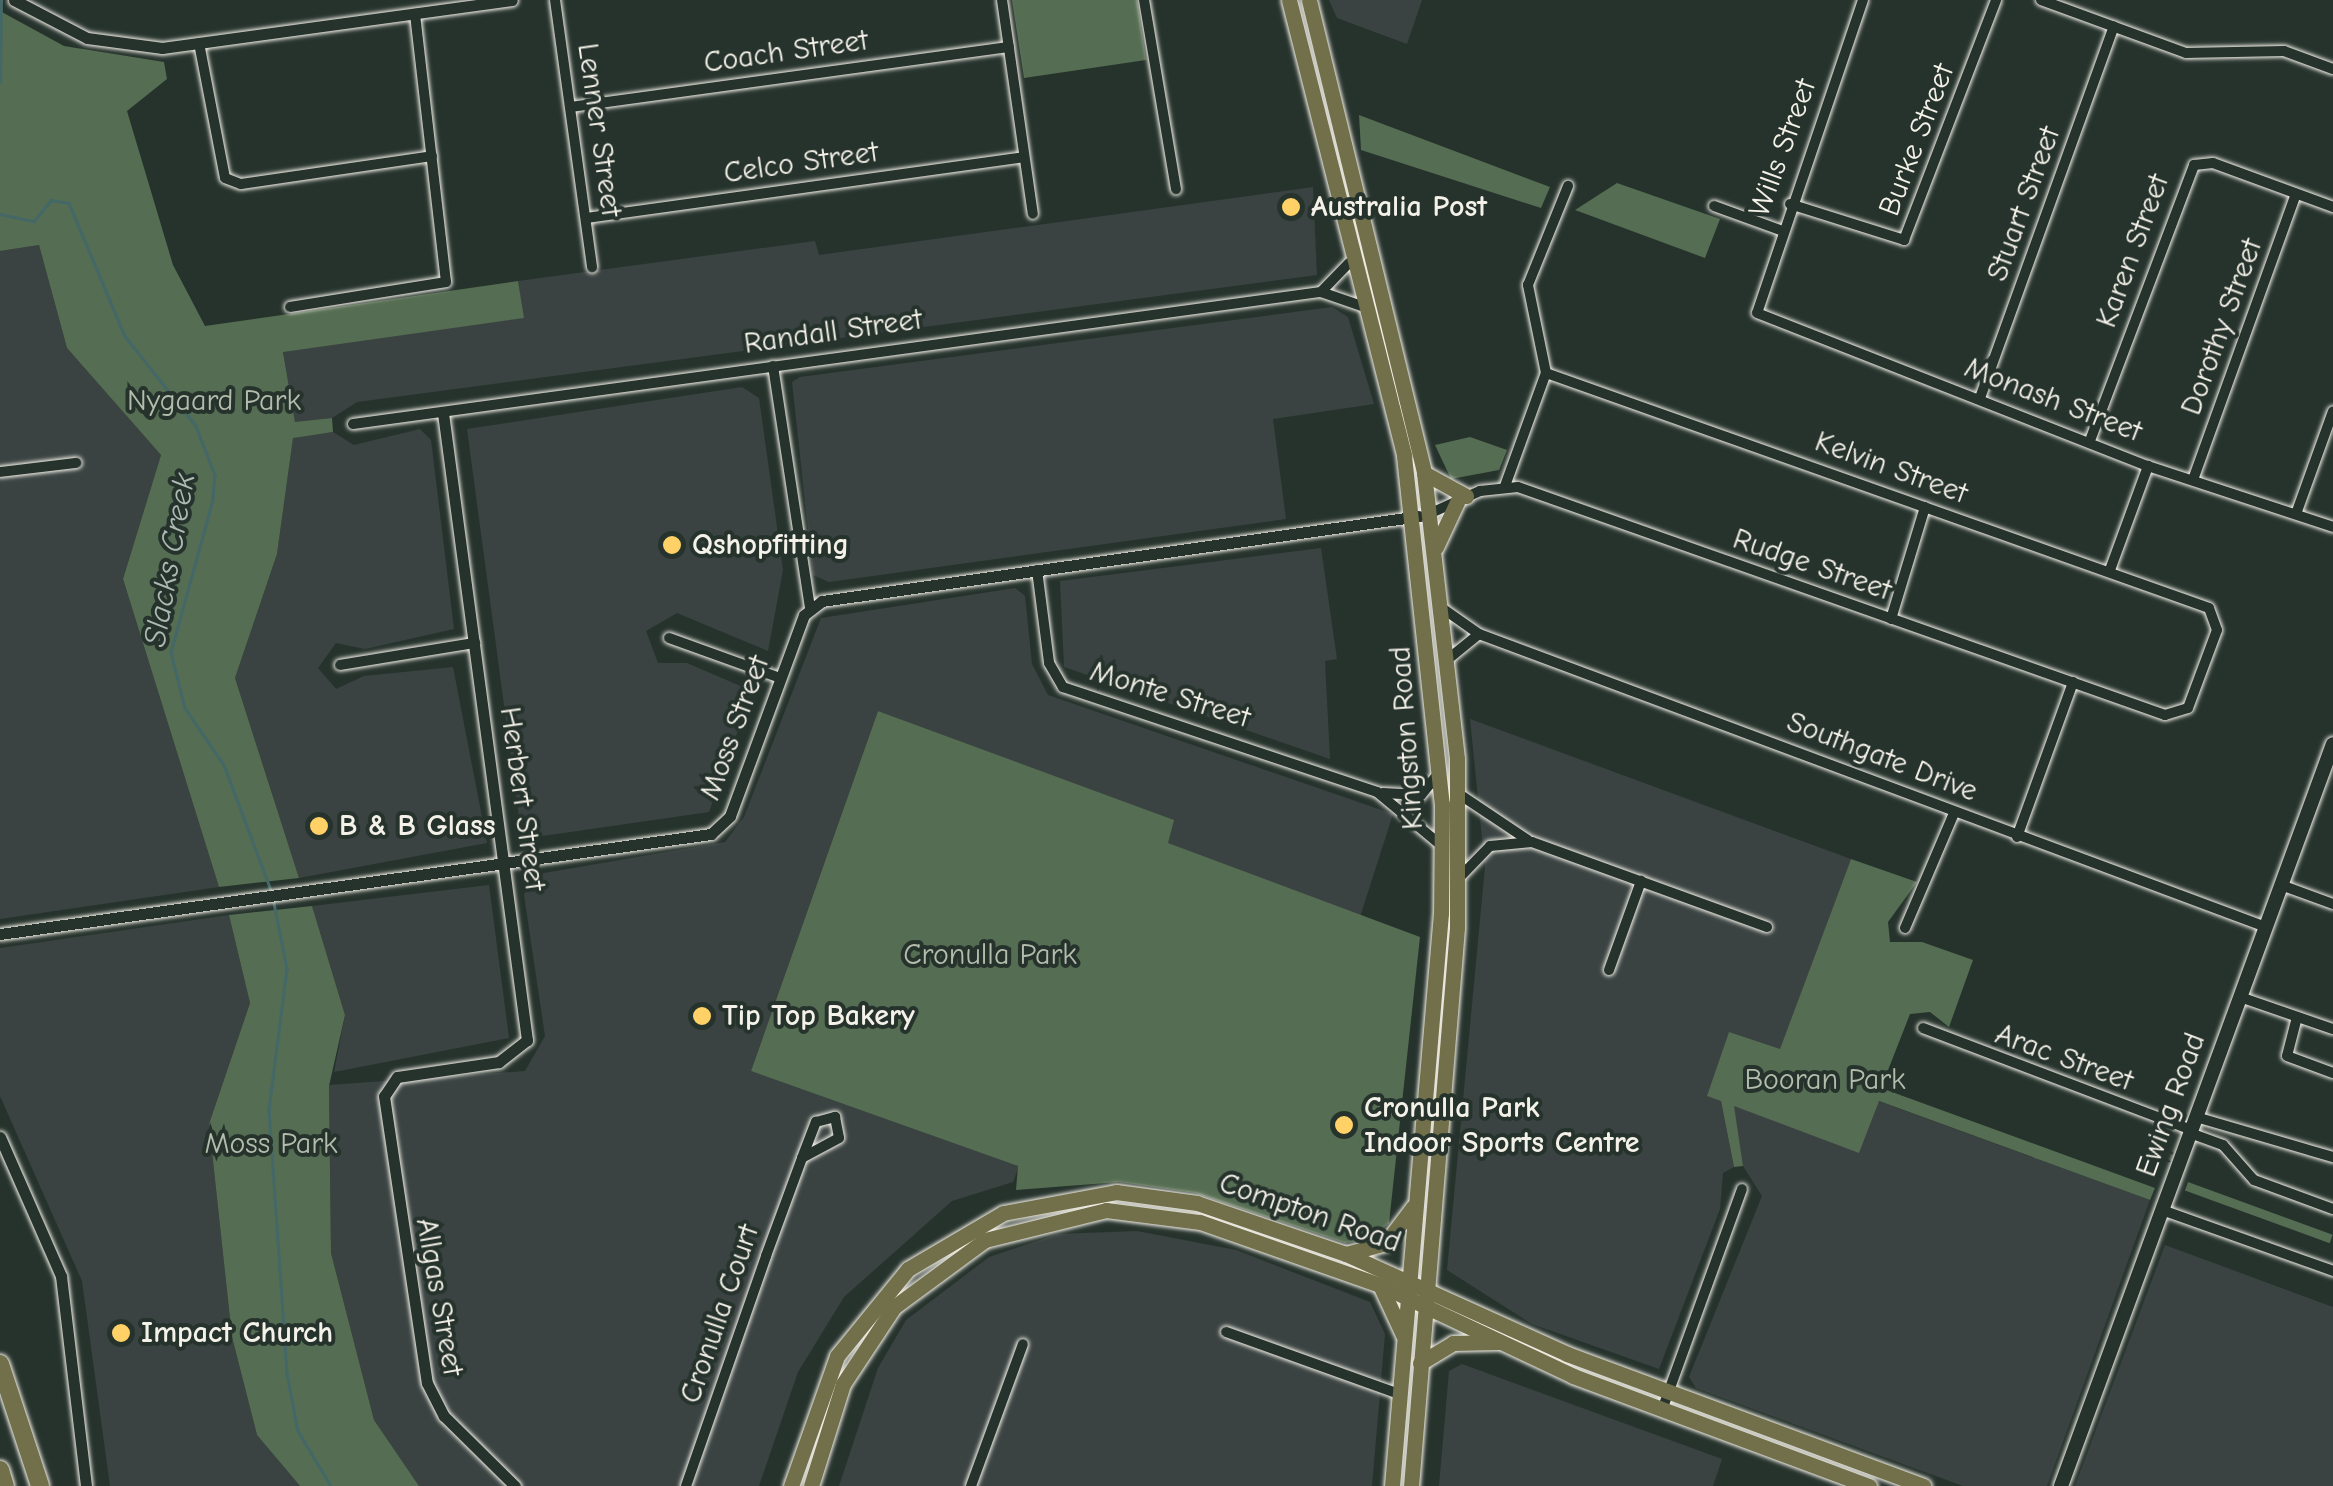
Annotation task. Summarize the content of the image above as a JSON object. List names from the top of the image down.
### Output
{
  "streets": {
    "main road": ["Kingston Road", "Ewing Road", "Compton Road"],
    "street": [
      "Coach Street",
      "Lenner Street",
      "Burke Street",
      "Wills Street",
      "Celco Street",
      "Stuart Street",
      "Karen Street",
      "Dorothy Street",
      "Randall Street",
      "Monash Street",
      "Kelvin Street",
      "Rudge Street",
      "Monte Street",
      "Moss Street",
      "Southgate Drive",
      "Herbert Street",
      "Arac Street",
      "Allgas Street",
      "Cronulla Court"
    ]
  },
  "crossings": [
    ["Coach Street", "Lenner Street"],
    ["Lenner Street", "Celco Street"],
    ["Burke Street", "Wills Street"],
    ["Wills Street", "Monash Street"],
    ["Stuart Street", "Monash Street"],
    ["Karen Street", "Dorothy Street"],
    ["Karen Street", "Monash Street"],
    ["Dorothy Street", "Monash Street"],
    ["Randall Street", "Kingston Road"],
    ["Randall Street", "Herbert Street"],
    ["Kelvin Street", "Rudge Street"],
    ["Monte Street", "Kingston Road"],
    ["Moss Street", "Herbert Street"],
    ["Kingston Road", "Southgate Drive"],
    ["Kingston Road", "Compton Road"],
    ["Southgate Drive", "Ewing Road"],
    ["Herbert Street", "Allgas Street"],
    ["Arac Street", "Ewing Road"]
  ],
  "water": ["Slacks Creek"],
  "parks": [
    "Nygaard Park",
    "Cronulla Park",
    "Booran Park",
    "Moss Park"
  ],
  "places": [
    "Australia Post",
    "Qshopfitting",
    "B & B Glass",
    "Tip Top Bakery",
    "Cronulla Park Indoor Sports Centre",
    "Impact Church"
  ]
}
